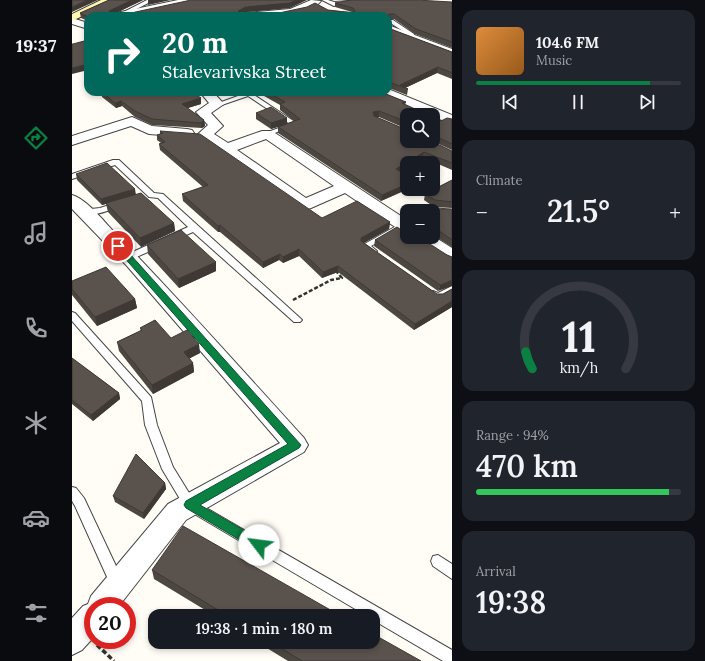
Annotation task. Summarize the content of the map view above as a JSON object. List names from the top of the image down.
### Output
{
  "page": {
    "tabs": "19:37",
    "turn": ["20 m", "Stalevarivska Street"],
    "song": ["104.6 FM", "Music"],
    "map_buttons": ["+", "−"],
    "tile": [
      "Climate",
      ["Range · 94%", "470 km"],
      ["Arrival", "19:38"]
    ],
    "heat": ["−", "21.5°", "+"],
    "limit": "20",
    "trip": "19:38 · 1 min · 180 m",
    "gauge": ["11", "km/h"]
  }
}
